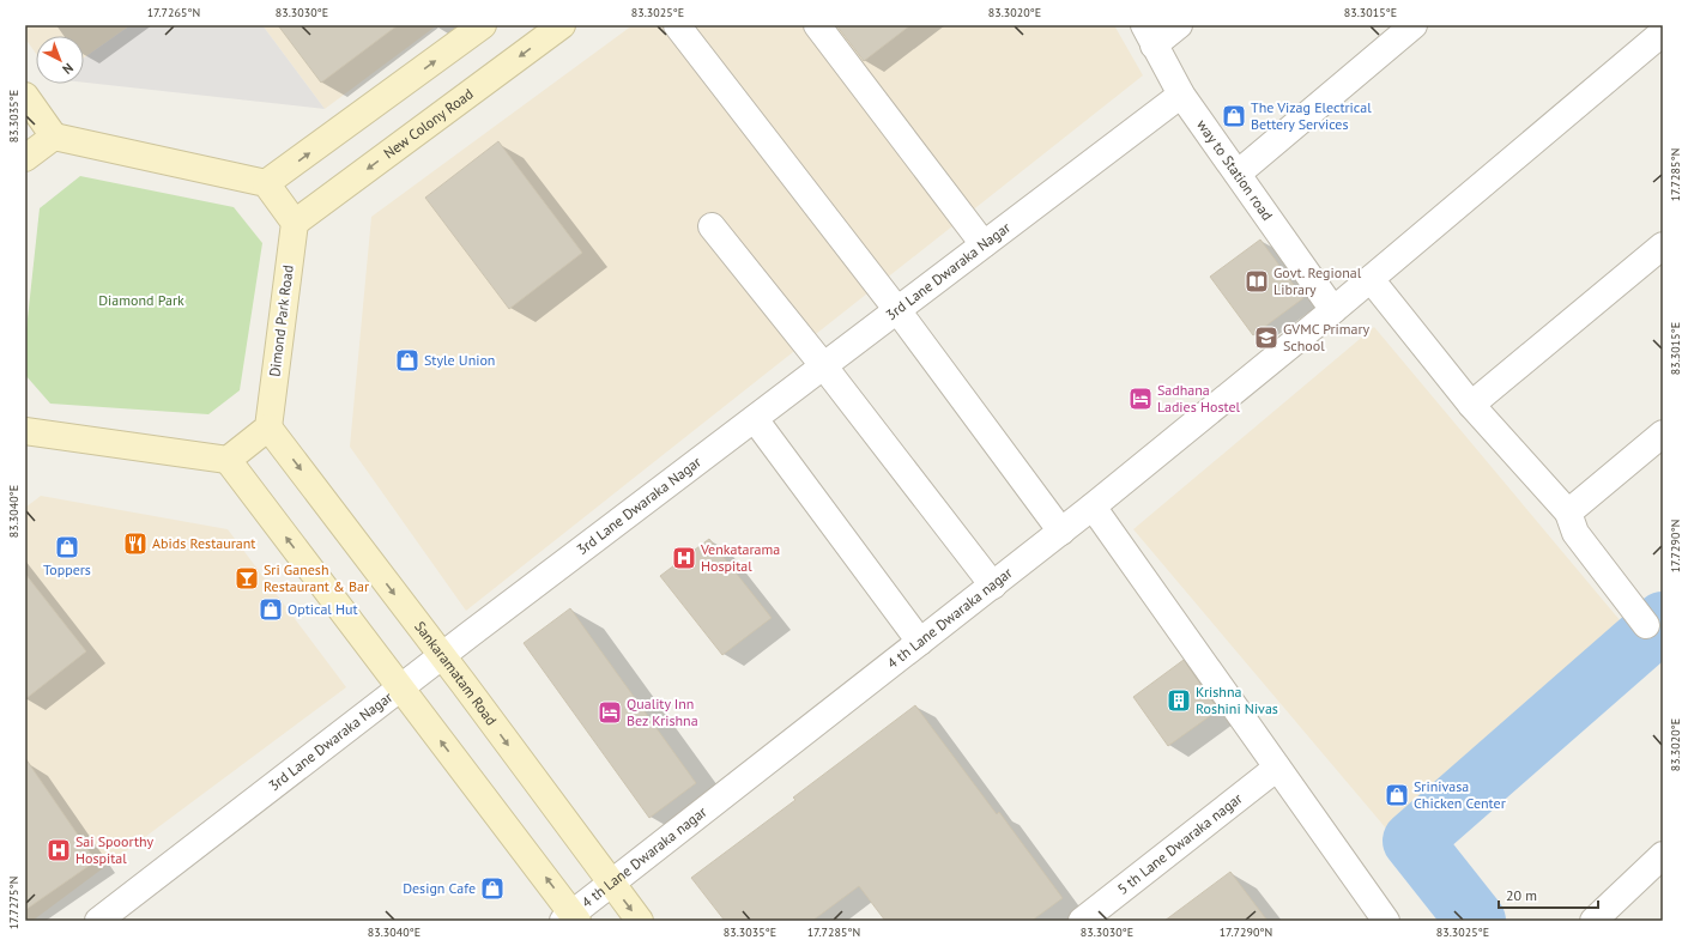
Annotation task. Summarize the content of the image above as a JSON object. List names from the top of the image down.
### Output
{
  "streets": {
    "main road": ["New Colony Road", "Dimond Park Road", "Sankaramatam Road"],
    "street": [
      "way to Station road",
      "3rd Lane Dwaraka Nagar",
      "4 th Lane Dwaraka nagar",
      "5 th Lane Dwaraka nagar"
    ]
  },
  "crossings": [
    ["New Colony Road", "Dimond Park Road"],
    ["way to Station road", "3rd Lane Dwaraka Nagar"],
    ["way to Station road", "4 th Lane Dwaraka nagar"],
    ["3rd Lane Dwaraka Nagar", "Sankaramatam Road"],
    ["Dimond Park Road", "Sankaramatam Road"],
    ["4 th Lane Dwaraka nagar", "Sankaramatam Road"]
  ],
  "parks": ["Diamond Park"],
  "places": {
    "shop": [
      "The Vizag Electrical Bettery Services",
      "Style Union",
      "Toppers",
      "Optical Hut",
      "Srinivasa Chicken Center",
      "Design Cafe"
    ],
    "library": ["Govt. Regional Library"],
    "school or university": ["GVMC Primary School"],
    "hotel": ["Sadhana Ladies Hostel", "Quality Inn Bez Krishna"],
    "restaurant": ["Abids Restaurant"],
    "hospital": ["Venkatarama Hospital", "Sai Spoorthy Hospital"],
    "bar": ["Sri Ganesh Restaurant & Bar"],
    "building": ["Krishna Roshini Nivas"]
  },
  "scale_bar": "20 m",
  "north": "bottom right",
  "coordinates": [
    "17.7265°N",
    "83.3030°E",
    "83.3025°E",
    "83.3020°E",
    "83.3015°E",
    "83.3035°E",
    "17.7285°N",
    "83.3040°E",
    "17.7290°N",
    "17.7275°N"
  ]
}
